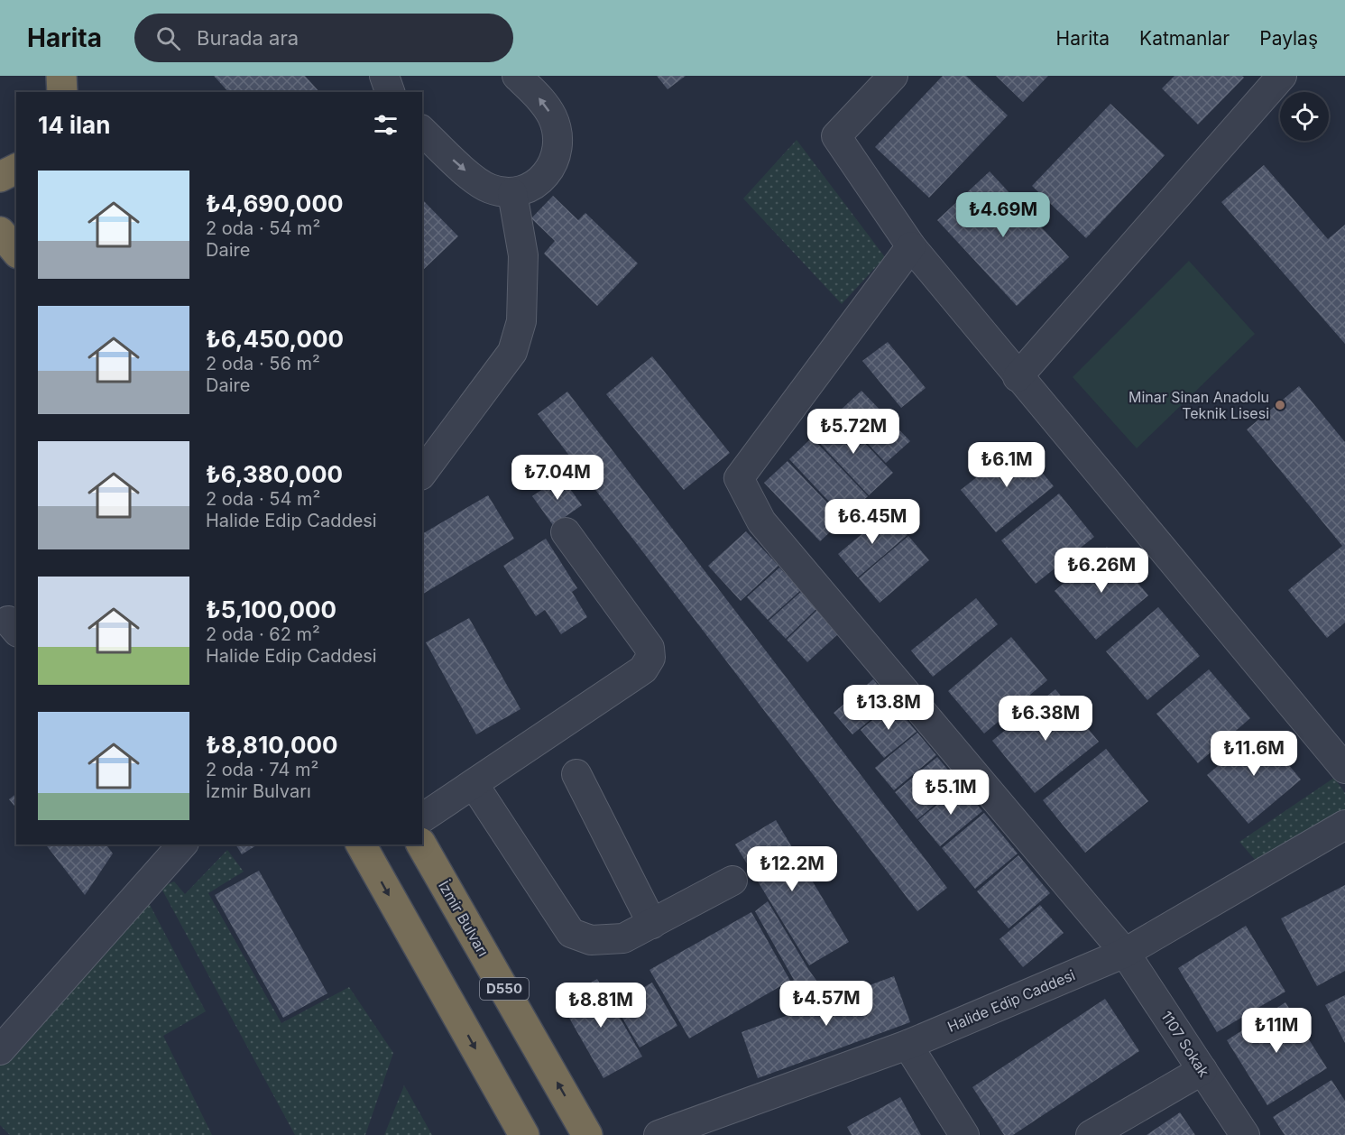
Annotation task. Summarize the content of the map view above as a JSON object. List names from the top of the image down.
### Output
{
  "streets": {
    "highway": ["İzmir Bulvarı", "D550"],
    "street": ["Halide Edip Caddesi", "1107 Sokak"]
  },
  "crossings": [
    ["Halide Edip Caddesi", "1107 Sokak"]
  ],
  "places": ["Minar Sinan Anadolu Teknik Lisesi"],
  "page": {
    "header": "Harita",
    "search": "Burada ara",
    "nav": ["Harita", "Katmanlar", "Paylaş"],
    "heading": "14 ilan",
    "list": [
      {
        "name": "₺4,690,000",
        "note": "2 oda · 54 m² · Daire"
      },
      {
        "name": "₺6,450,000",
        "note": "2 oda · 56 m² · Daire"
      },
      {
        "name": "₺6,380,000",
        "note": "2 oda · 54 m² · Halide Edip Caddesi"
      },
      {
        "name": "₺5,100,000",
        "note": "2 oda · 62 m² · Halide Edip Caddesi"
      },
      {
        "name": "₺8,810,000",
        "note": "2 oda · 74 m² · İzmir Bulvarı"
      }
    ],
    "price": [
      "₺4.69M",
      "₺5.72M",
      "₺6.1M",
      "₺7.04M",
      "₺6.45M",
      "₺6.26M",
      "₺13.8M",
      "₺6.38M",
      "₺11.6M",
      "₺5.1M",
      "₺12.2M",
      "₺4.57M",
      "₺8.81M",
      "₺11M"
    ]
  }
}
